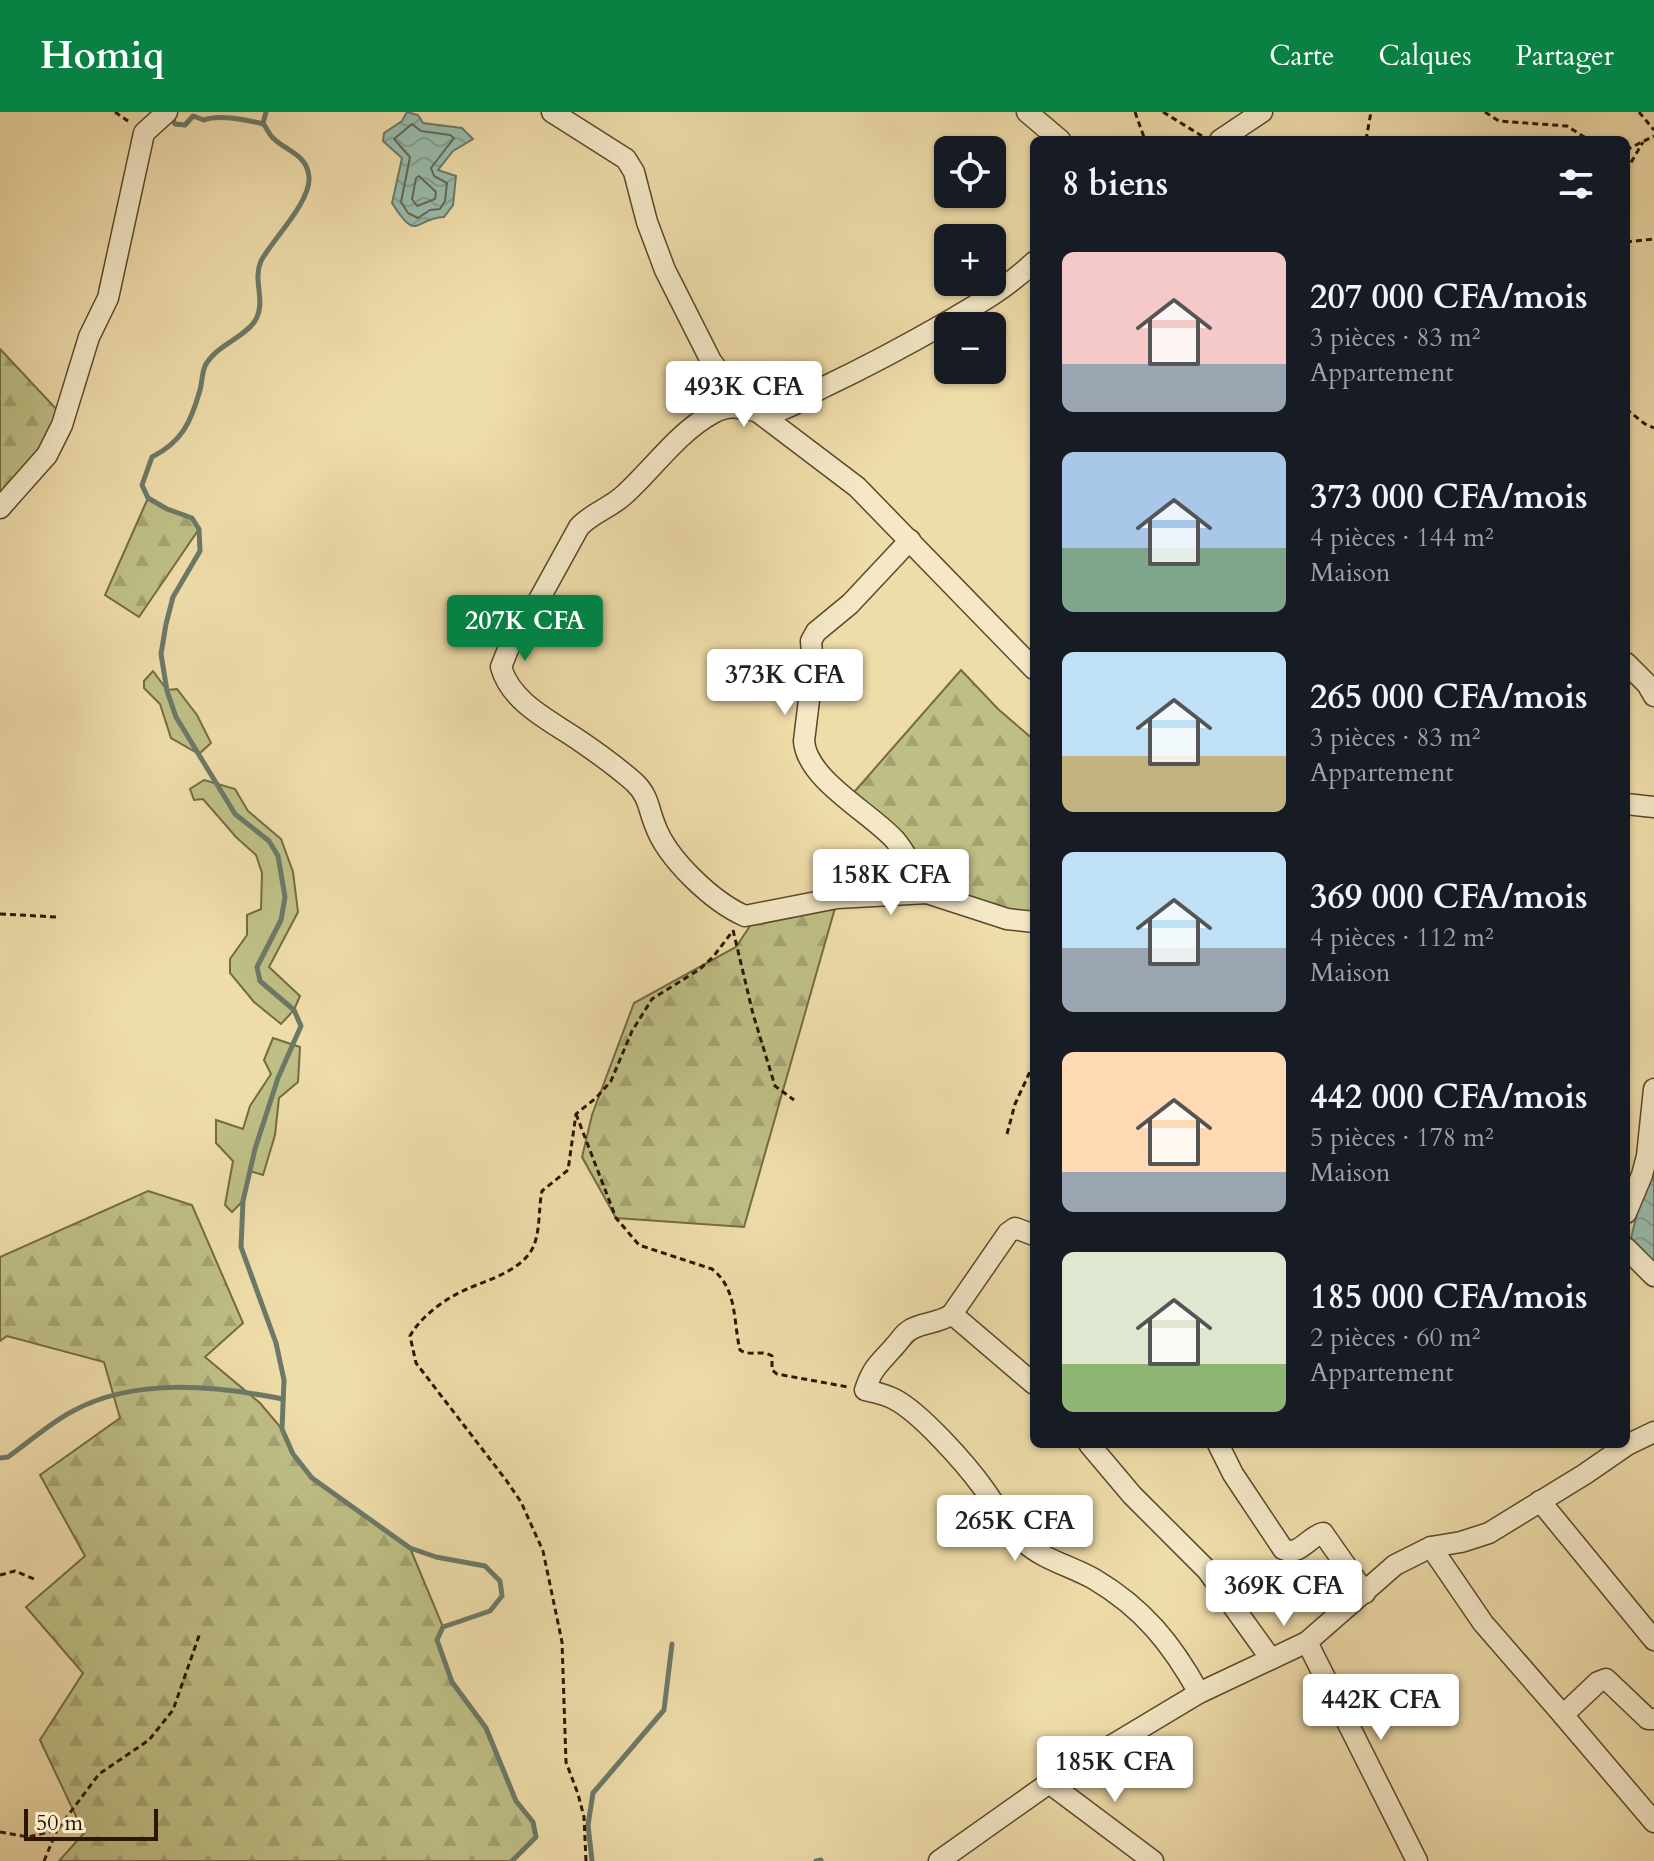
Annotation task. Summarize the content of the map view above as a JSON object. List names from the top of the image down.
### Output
{
  "scale_bar": "50 m",
  "page": {
    "header": "Homiq",
    "nav": ["Carte", "Calques", "Partager"],
    "map_buttons": ["+", "−"],
    "heading": "8 biens",
    "list": [
      {
        "name": "207 000 CFA/mois",
        "note": "3 pièces · 83 m² · Appartement"
      },
      {
        "name": "373 000 CFA/mois",
        "note": "4 pièces · 144 m² · Maison"
      },
      {
        "name": "265 000 CFA/mois",
        "note": "3 pièces · 83 m² · Appartement"
      },
      {
        "name": "369 000 CFA/mois",
        "note": "4 pièces · 112 m² · Maison"
      },
      {
        "name": "442 000 CFA/mois",
        "note": "5 pièces · 178 m² · Maison"
      },
      {
        "name": "185 000 CFA/mois",
        "note": "2 pièces · 60 m² · Appartement"
      }
    ],
    "price": [
      "493K CFA",
      "207K CFA",
      "373K CFA",
      "158K CFA",
      "265K CFA",
      "369K CFA",
      "442K CFA",
      "185K CFA"
    ],
    "scale": "50 m"
  }
}
